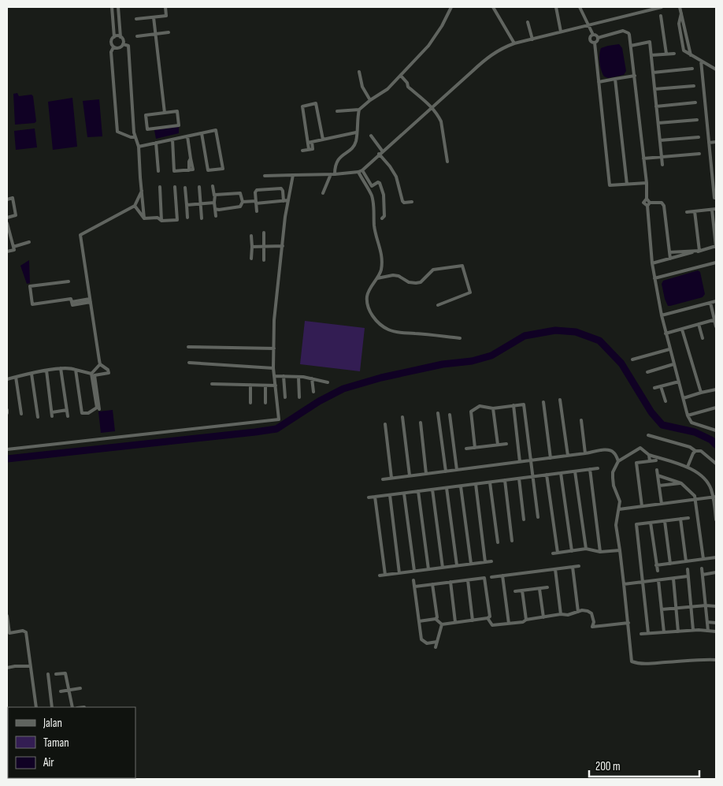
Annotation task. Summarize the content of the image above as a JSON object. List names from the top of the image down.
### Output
{
  "legend": ["Jalan", "Taman", "Air"],
  "scale_bar": "200 m"
}
